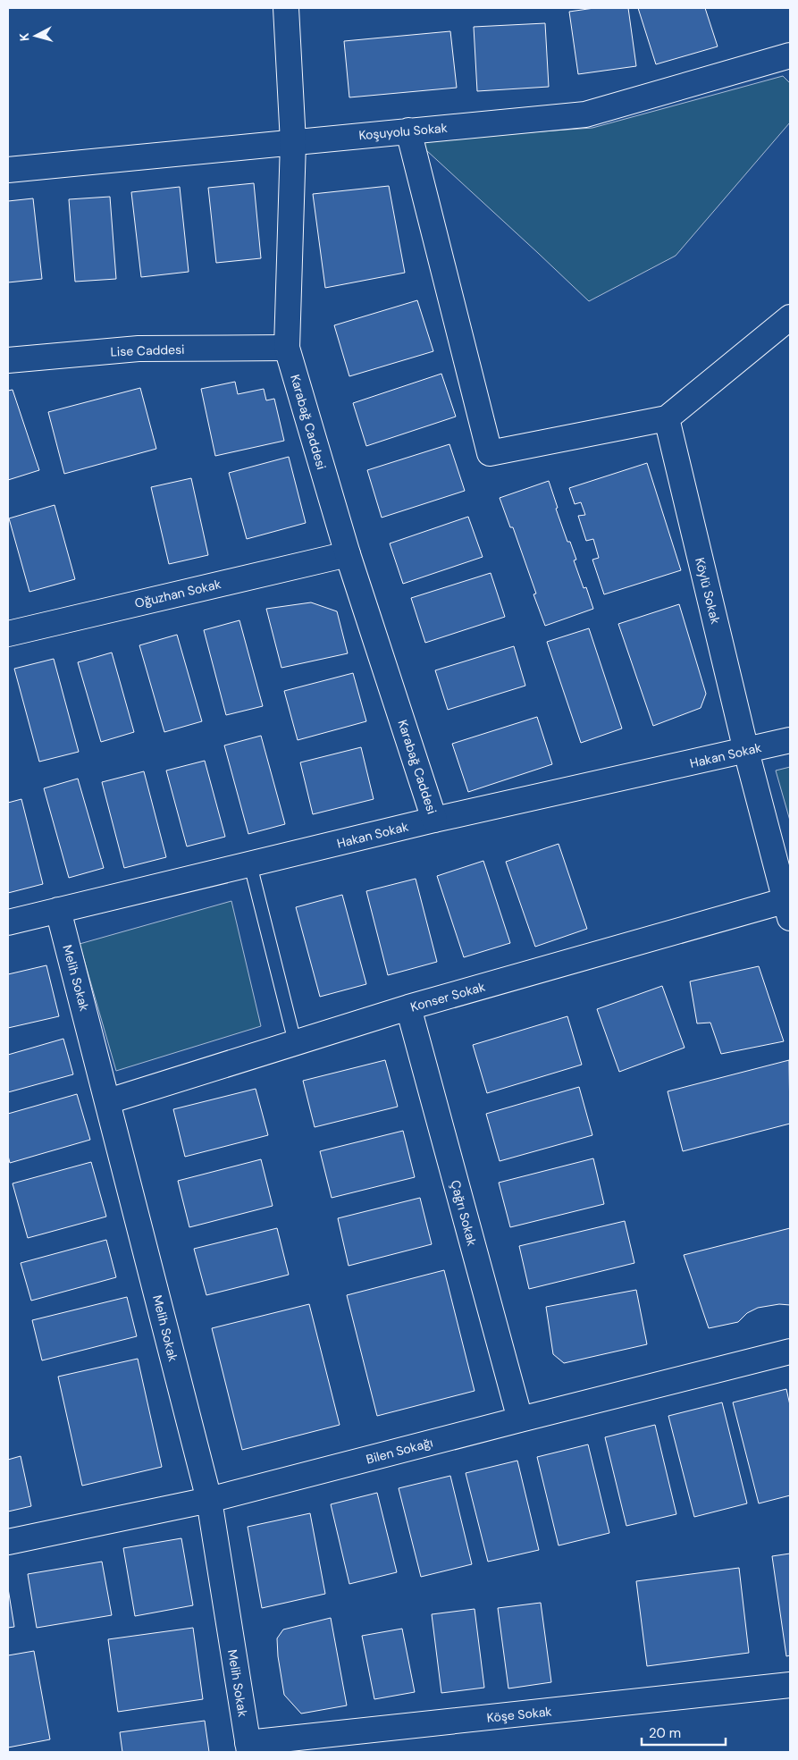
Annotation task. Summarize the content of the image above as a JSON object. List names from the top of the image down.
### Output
{
  "streets": {
    "street": [
      "Koşuyolu Sokak",
      "Lise Caddesi",
      "Karabağ Caddesi",
      "Köylü Sokak",
      "Oğuzhan Sokak",
      "Hakan Sokak",
      "Melih Sokak",
      "Konser Sokak",
      "Çağrı Sokak",
      "Bilen Sokağı",
      "Köşe Sokak"
    ]
  },
  "crossings": [
    ["Koşuyolu Sokak", "Karabağ Caddesi"],
    ["Lise Caddesi", "Karabağ Caddesi"],
    ["Karabağ Caddesi", "Oğuzhan Sokak"],
    ["Karabağ Caddesi", "Hakan Sokak"],
    ["Köylü Sokak", "Hakan Sokak"],
    ["Köylü Sokak", "Konser Sokak"],
    ["Hakan Sokak", "Melih Sokak"],
    ["Melih Sokak", "Konser Sokak"],
    ["Melih Sokak", "Bilen Sokağı"],
    ["Melih Sokak", "Köşe Sokak"],
    ["Konser Sokak", "Çağrı Sokak"],
    ["Çağrı Sokak", "Bilen Sokağı"]
  ],
  "scale_bar": "20 m",
  "north": "left"
}
